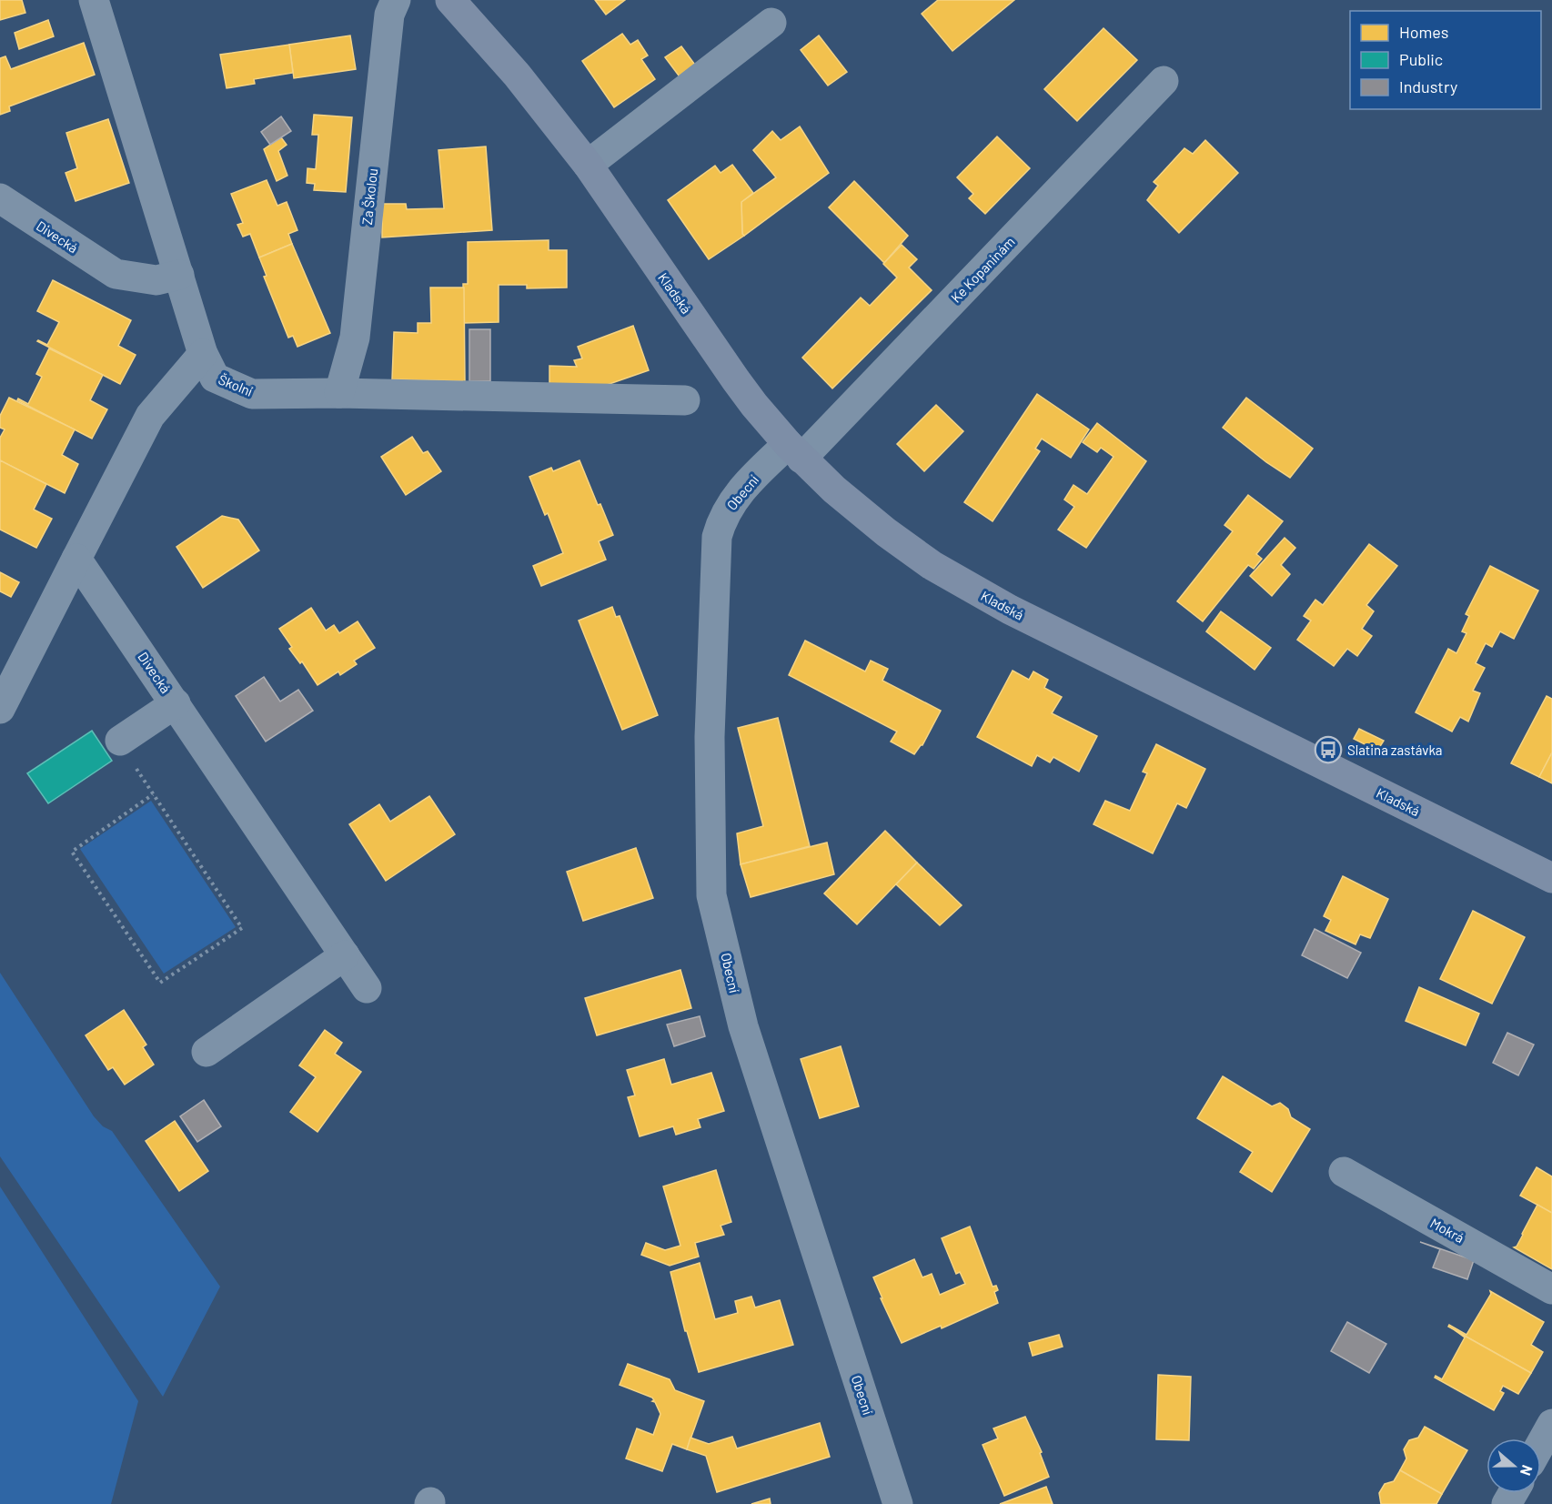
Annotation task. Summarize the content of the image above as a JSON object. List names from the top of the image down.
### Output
{
  "streets": {
    "main road": ["Kladská"],
    "street": [
      "Za Školou",
      "Divecká",
      "Ke Kopaninám",
      "Školní",
      "Obecní",
      "Mokrá"
    ]
  },
  "crossings": [
    ["Za Školou", "Školní"],
    ["Divecká", "Školní"],
    ["Ke Kopaninám", "Kladská"],
    ["Ke Kopaninám", "Obecní"],
    ["Kladská", "Obecní"]
  ],
  "places": {
    "bus stop": ["Slatina zastávka"]
  },
  "legend": ["Homes", "Public", "Industry"],
  "north": "right"
}
